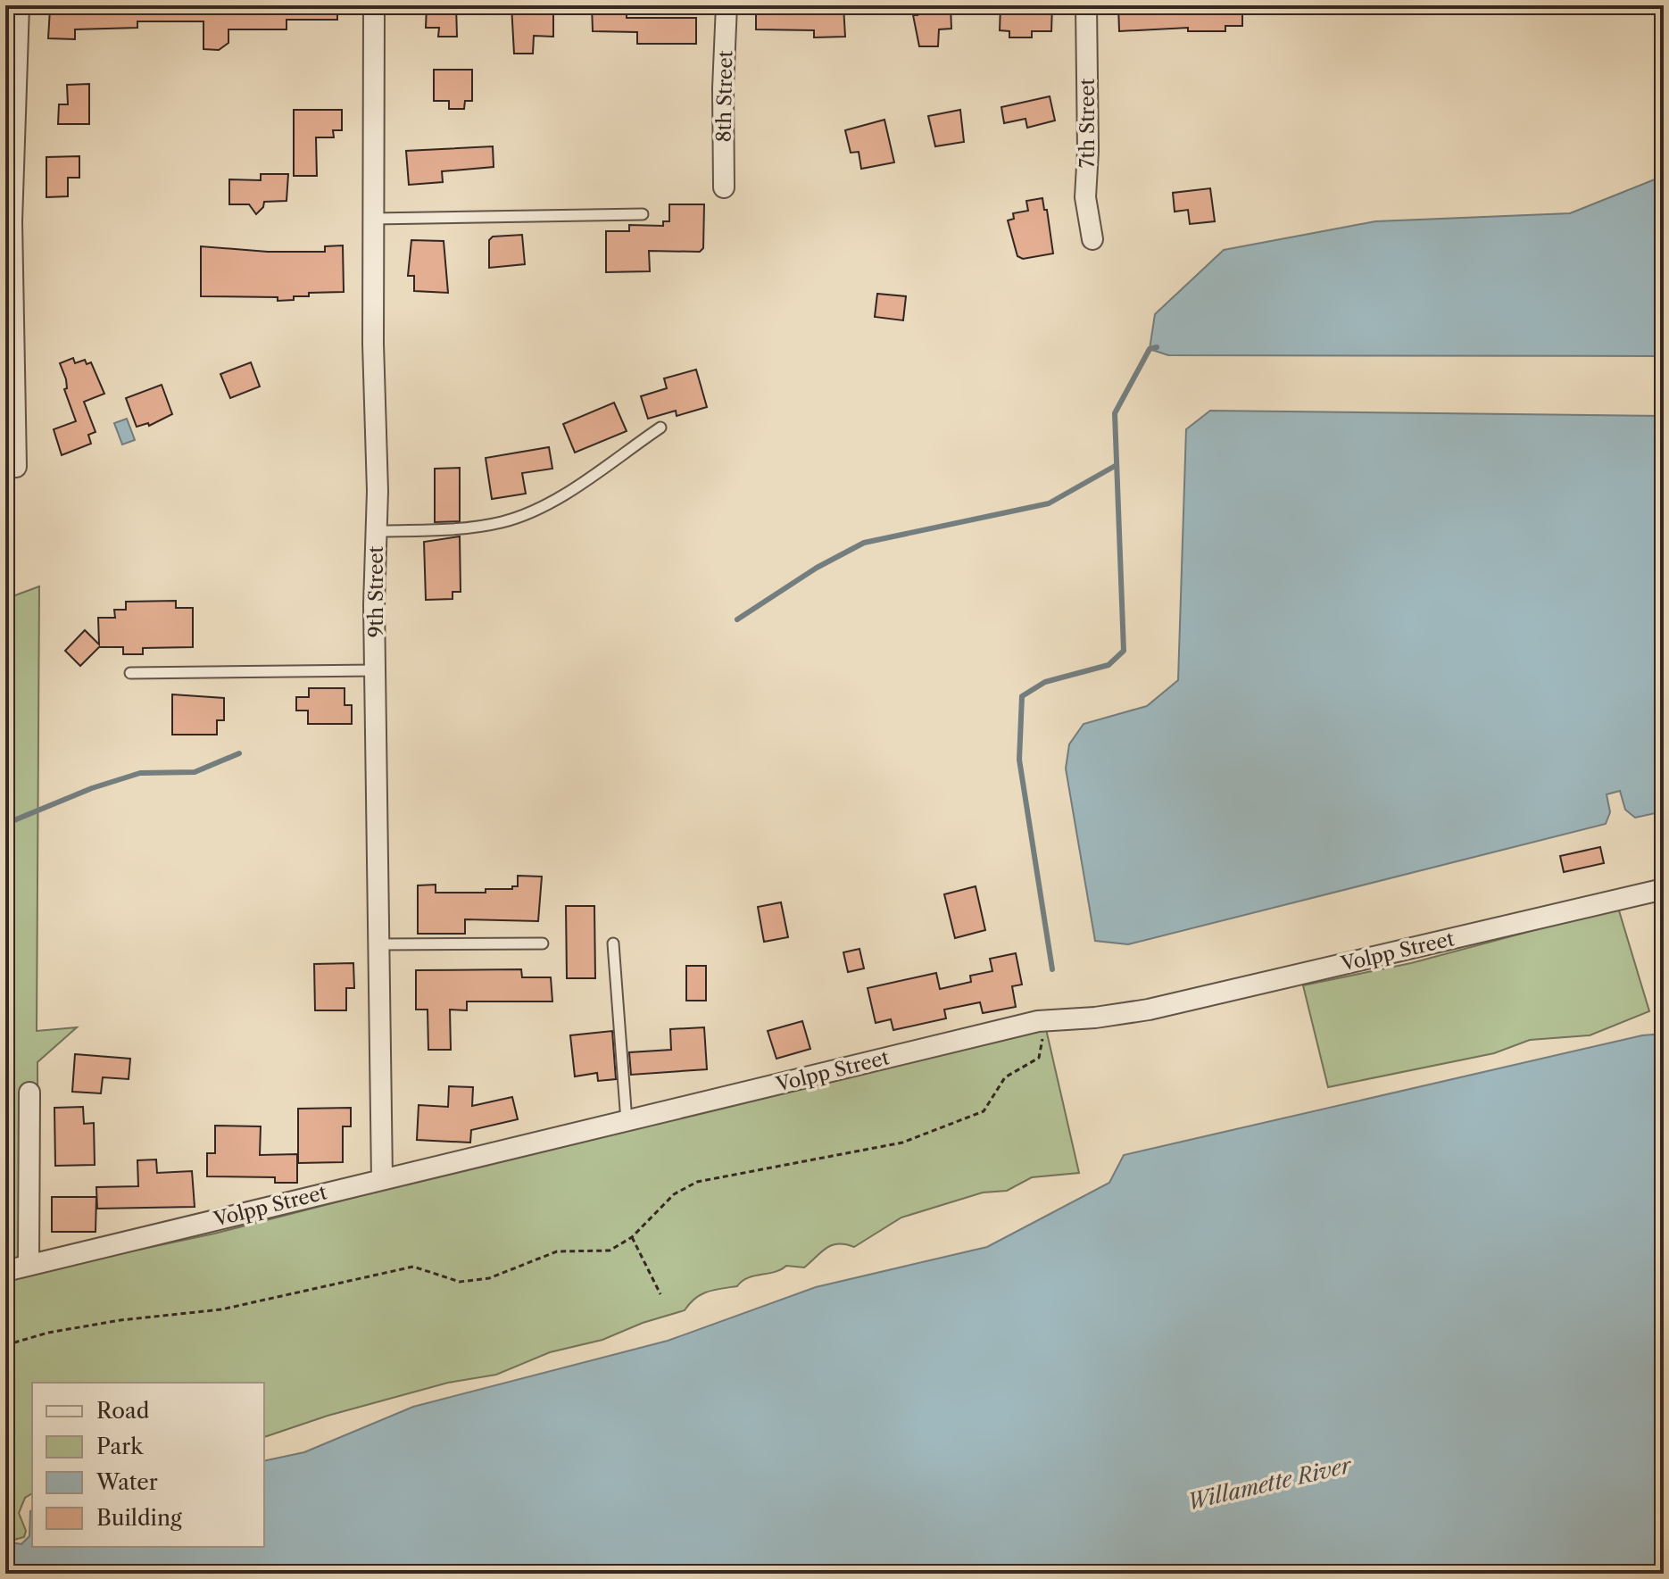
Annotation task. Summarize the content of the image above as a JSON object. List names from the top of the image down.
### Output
{
  "streets": {
    "street": [
      "8th Street",
      "7th Street",
      "9th Street",
      "Volpp Street"
    ]
  },
  "crossings": [
    ["9th Street", "Volpp Street"]
  ],
  "water": ["Willamette River"],
  "legend": [
    "Road",
    "Park",
    "Water",
    "Building"
  ]
}
